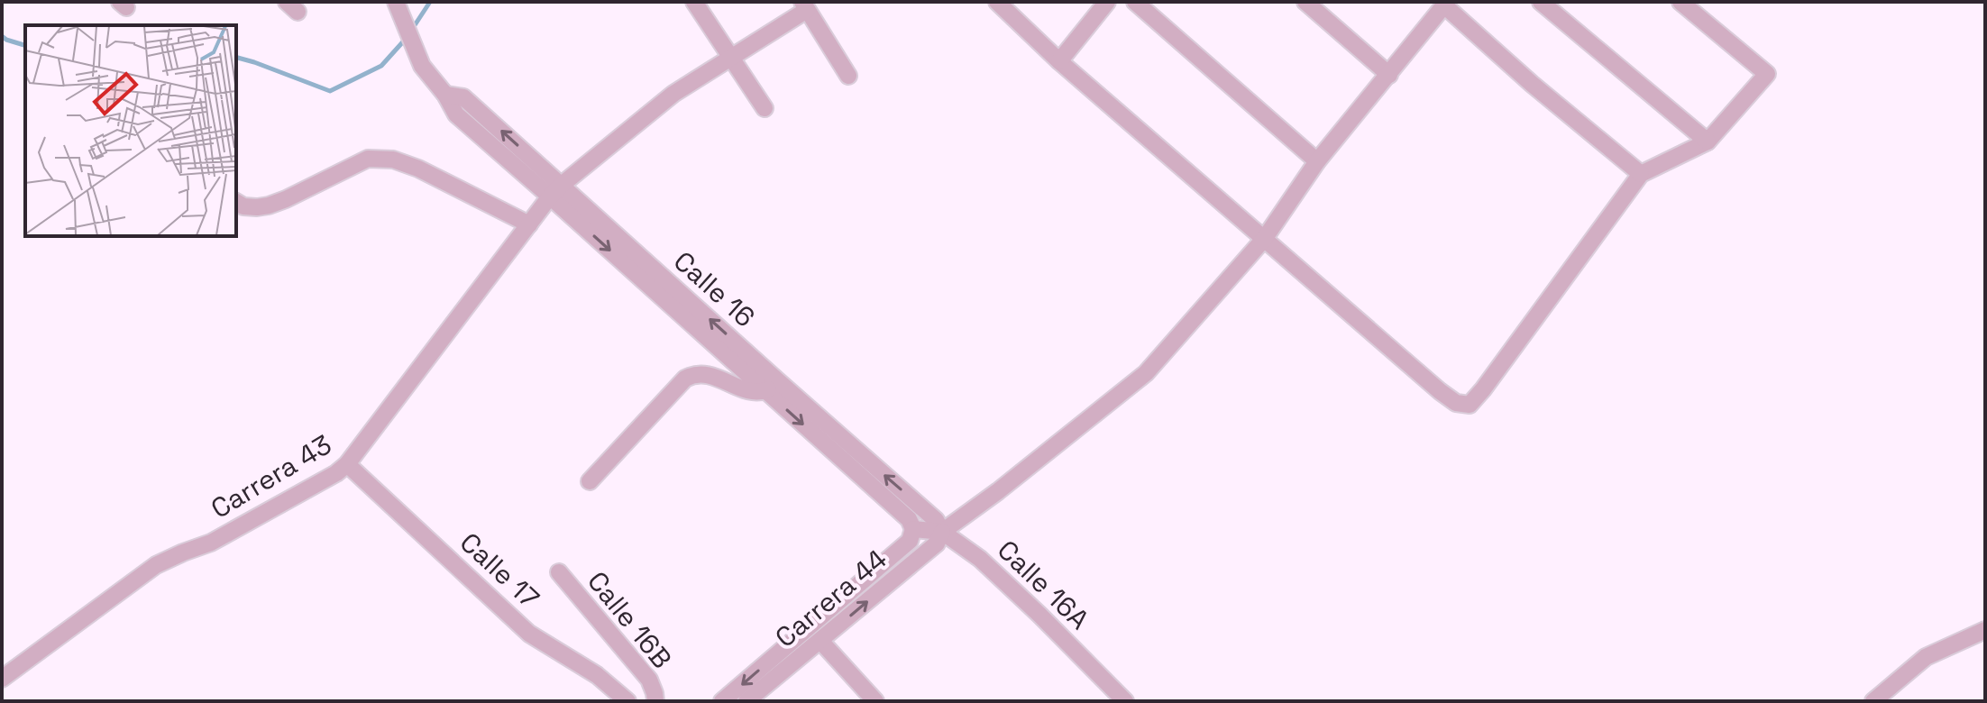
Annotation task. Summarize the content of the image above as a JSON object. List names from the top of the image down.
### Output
{
  "streets": {
    "street": [
      "Calle 16",
      "Carrera 43",
      "Calle 17",
      "Calle 16A",
      "Carrera 44",
      "Calle 16B"
    ]
  },
  "crossings": [
    ["Calle 16", "Carrera 43"],
    ["Calle 16", "Calle 16A"],
    ["Calle 16", "Carrera 44"],
    ["Carrera 43", "Calle 17"],
    ["Calle 16A", "Carrera 44"]
  ]
}
